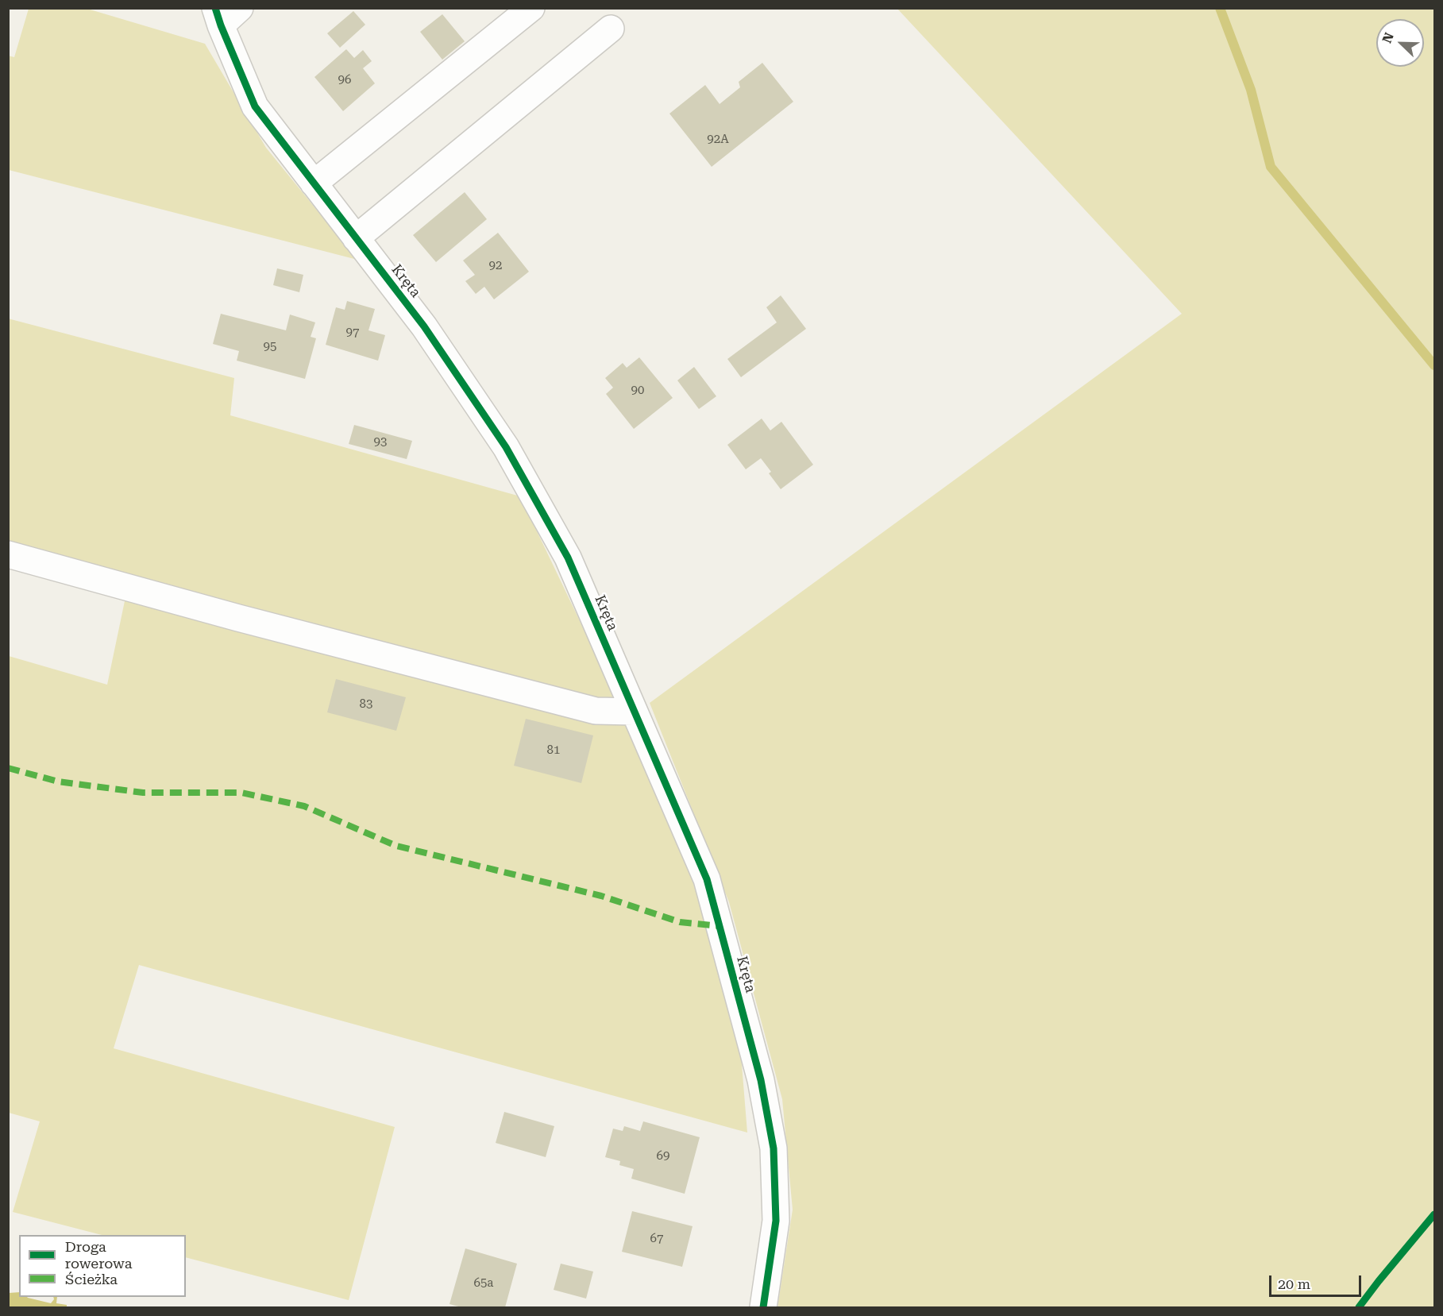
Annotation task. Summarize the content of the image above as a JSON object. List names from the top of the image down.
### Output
{
  "streets": {
    "street": ["Kręta"]
  },
  "house_numbers": [
    "96",
    "92A",
    "92",
    "97",
    "95",
    "90",
    "93",
    "83",
    "81",
    "69",
    "67",
    "65a"
  ],
  "legend": ["Droga rowerowa", "Ścieżka"],
  "scale_bar": "20 m",
  "north": "top left"
}
